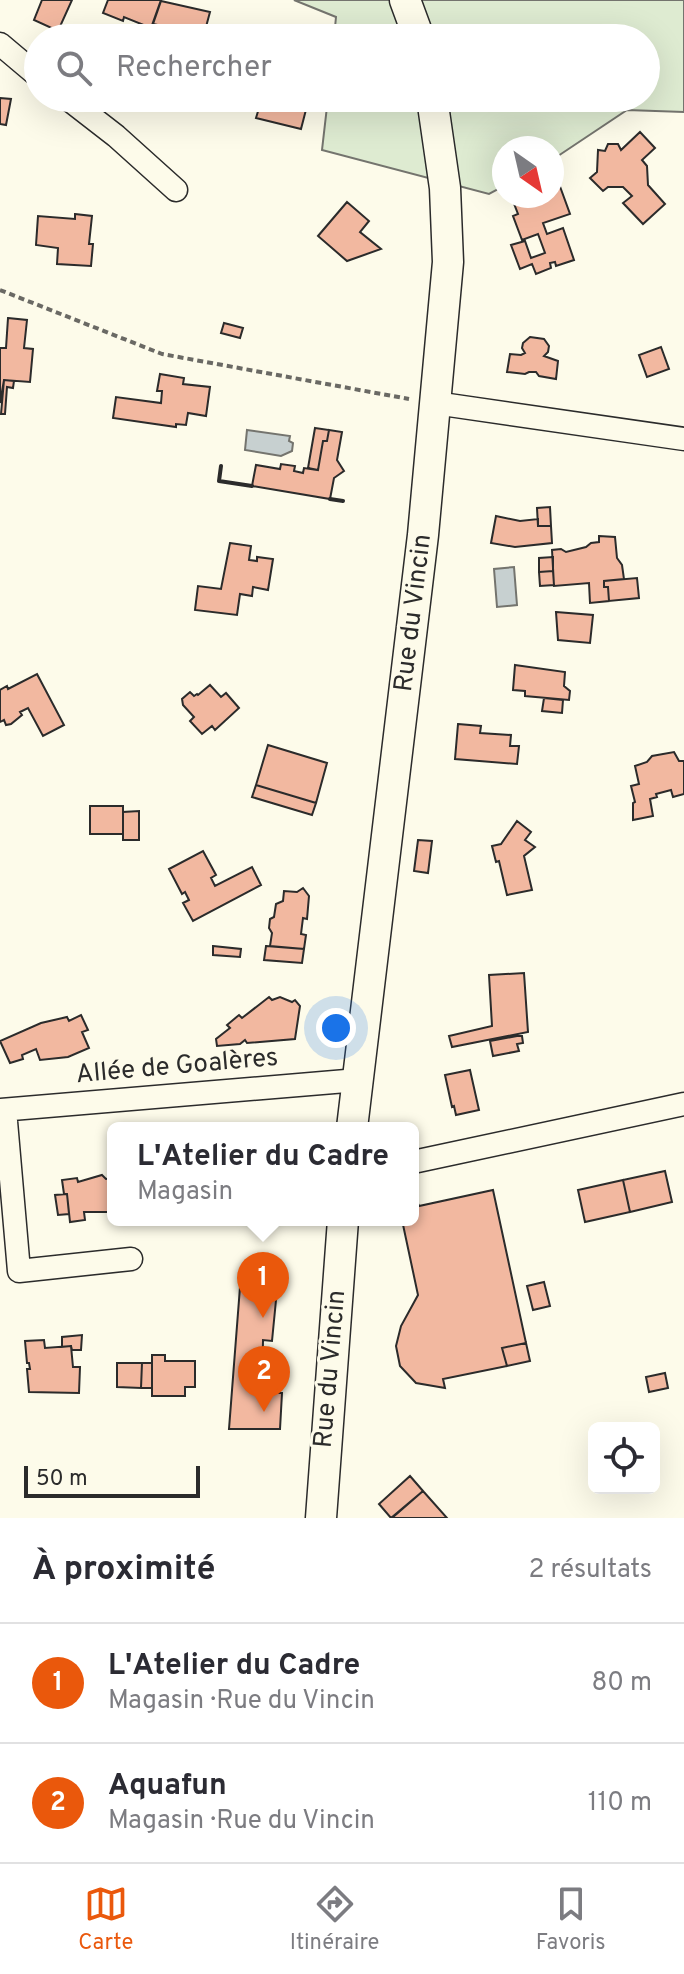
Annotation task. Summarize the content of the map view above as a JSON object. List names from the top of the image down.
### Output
{
  "streets": {
    "main road": ["Rue du Vincin"],
    "street": ["Allée de Goalères"]
  },
  "crossings": [
    ["Rue du Vincin", "Allée de Goalères"]
  ],
  "scale_bar": "50 m",
  "north": "bottom right",
  "page": {
    "search": "Rechercher",
    "popup": ["L'Atelier du Cadre", "Magasin"],
    "pins": ["1", "2"],
    "scale": "50 m",
    "heading": ["À proximité", "2 résultats"],
    "list": [
      {
        "mark": "1",
        "name": "L'Atelier du Cadre",
        "note": "Magasin · Rue du Vincin",
        "value": "80 m"
      },
      {
        "mark": "2",
        "name": "Aquafun",
        "note": "Magasin · Rue du Vincin",
        "value": "110 m"
      }
    ],
    "nav": ["Carte", "Itinéraire", "Favoris"]
  }
}
